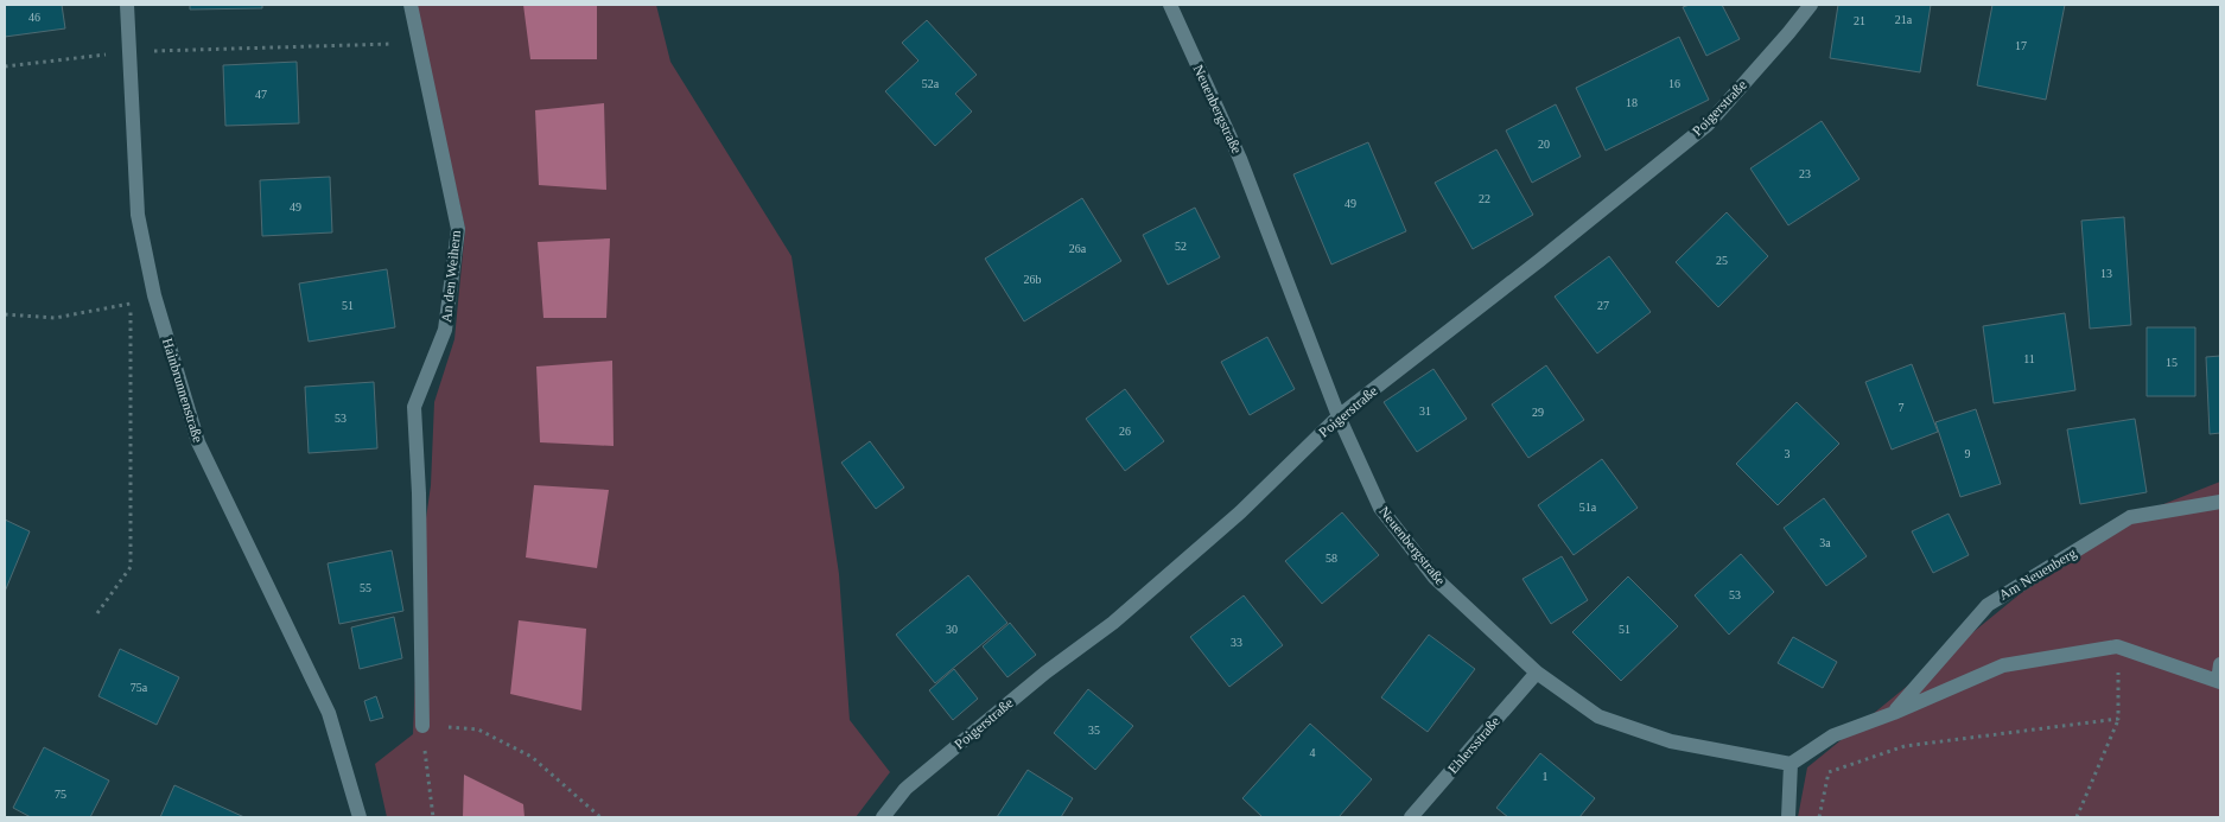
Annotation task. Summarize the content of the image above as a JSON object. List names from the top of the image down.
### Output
{
  "streets": {
    "street": [
      "Poigerstraße",
      "Neuenbergstraße",
      "An den Weihern",
      "Hainbrunnenstraße",
      "Am Neuenberg",
      "Ehlersstraße"
    ]
  },
  "crossings": [
    ["Poigerstraße", "Neuenbergstraße"],
    ["Neuenbergstraße", "Am Neuenberg"],
    ["Neuenbergstraße", "Ehlersstraße"]
  ],
  "house_numbers": [
    "46",
    "21a",
    "21",
    "17",
    "52a",
    "16",
    "47",
    "18",
    "20",
    "23",
    "22",
    "49",
    "49",
    "52",
    "26a",
    "25",
    "13",
    "26b",
    "51",
    "27",
    "11",
    "15",
    "7",
    "31",
    "29",
    "53",
    "26",
    "3",
    "9",
    "51a",
    "3a",
    "58",
    "55",
    "53",
    "30",
    "51",
    "33",
    "75a",
    "35",
    "4",
    "1",
    "75"
  ]
}
